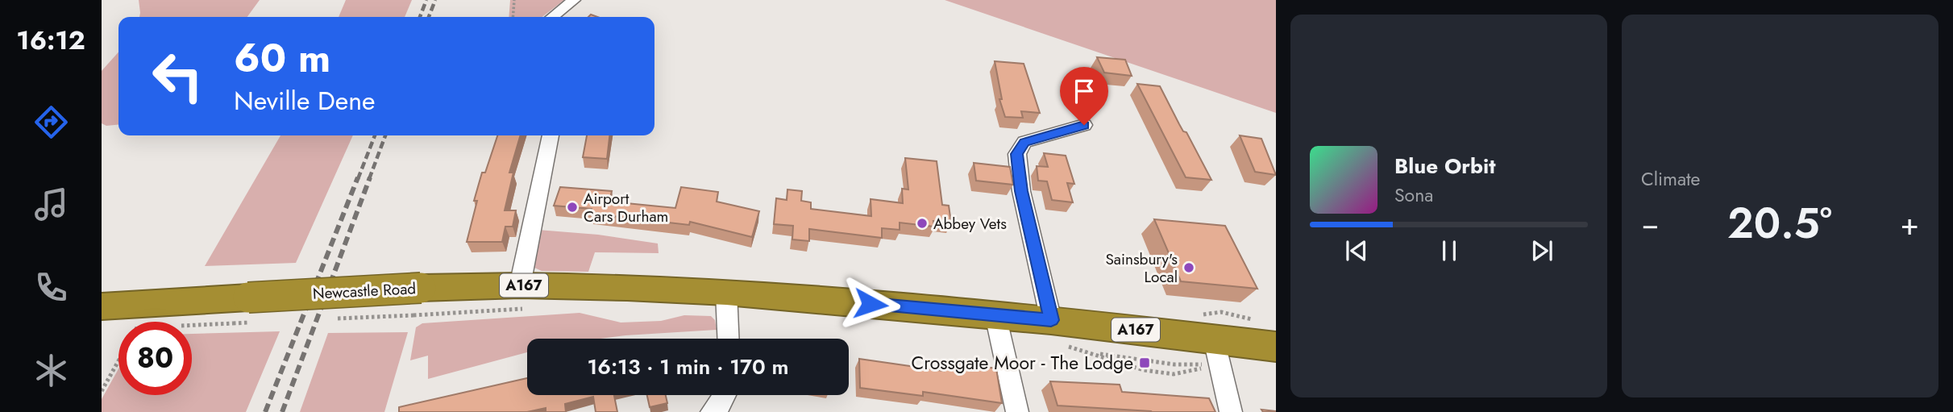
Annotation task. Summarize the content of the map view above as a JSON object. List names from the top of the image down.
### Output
{
  "streets": {
    "highway": ["A167", "Newcastle Road"]
  },
  "crossings": [
    ["A167", "Newcastle Road"]
  ],
  "places": {
    "other": ["Airport Cars Durham", "Abbey Vets", "Sainsbury's Local"],
    "transit": ["Crossgate Moor - The Lodge"]
  },
  "page": {
    "tabs": "16:12",
    "tile": "Climate",
    "turn": ["60 m", "Neville Dene"],
    "song": ["Blue Orbit", "Sona"],
    "heat": ["−", "20.5°", "+"],
    "limit": "80",
    "trip": "16:13 · 1 min · 170 m"
  }
}
